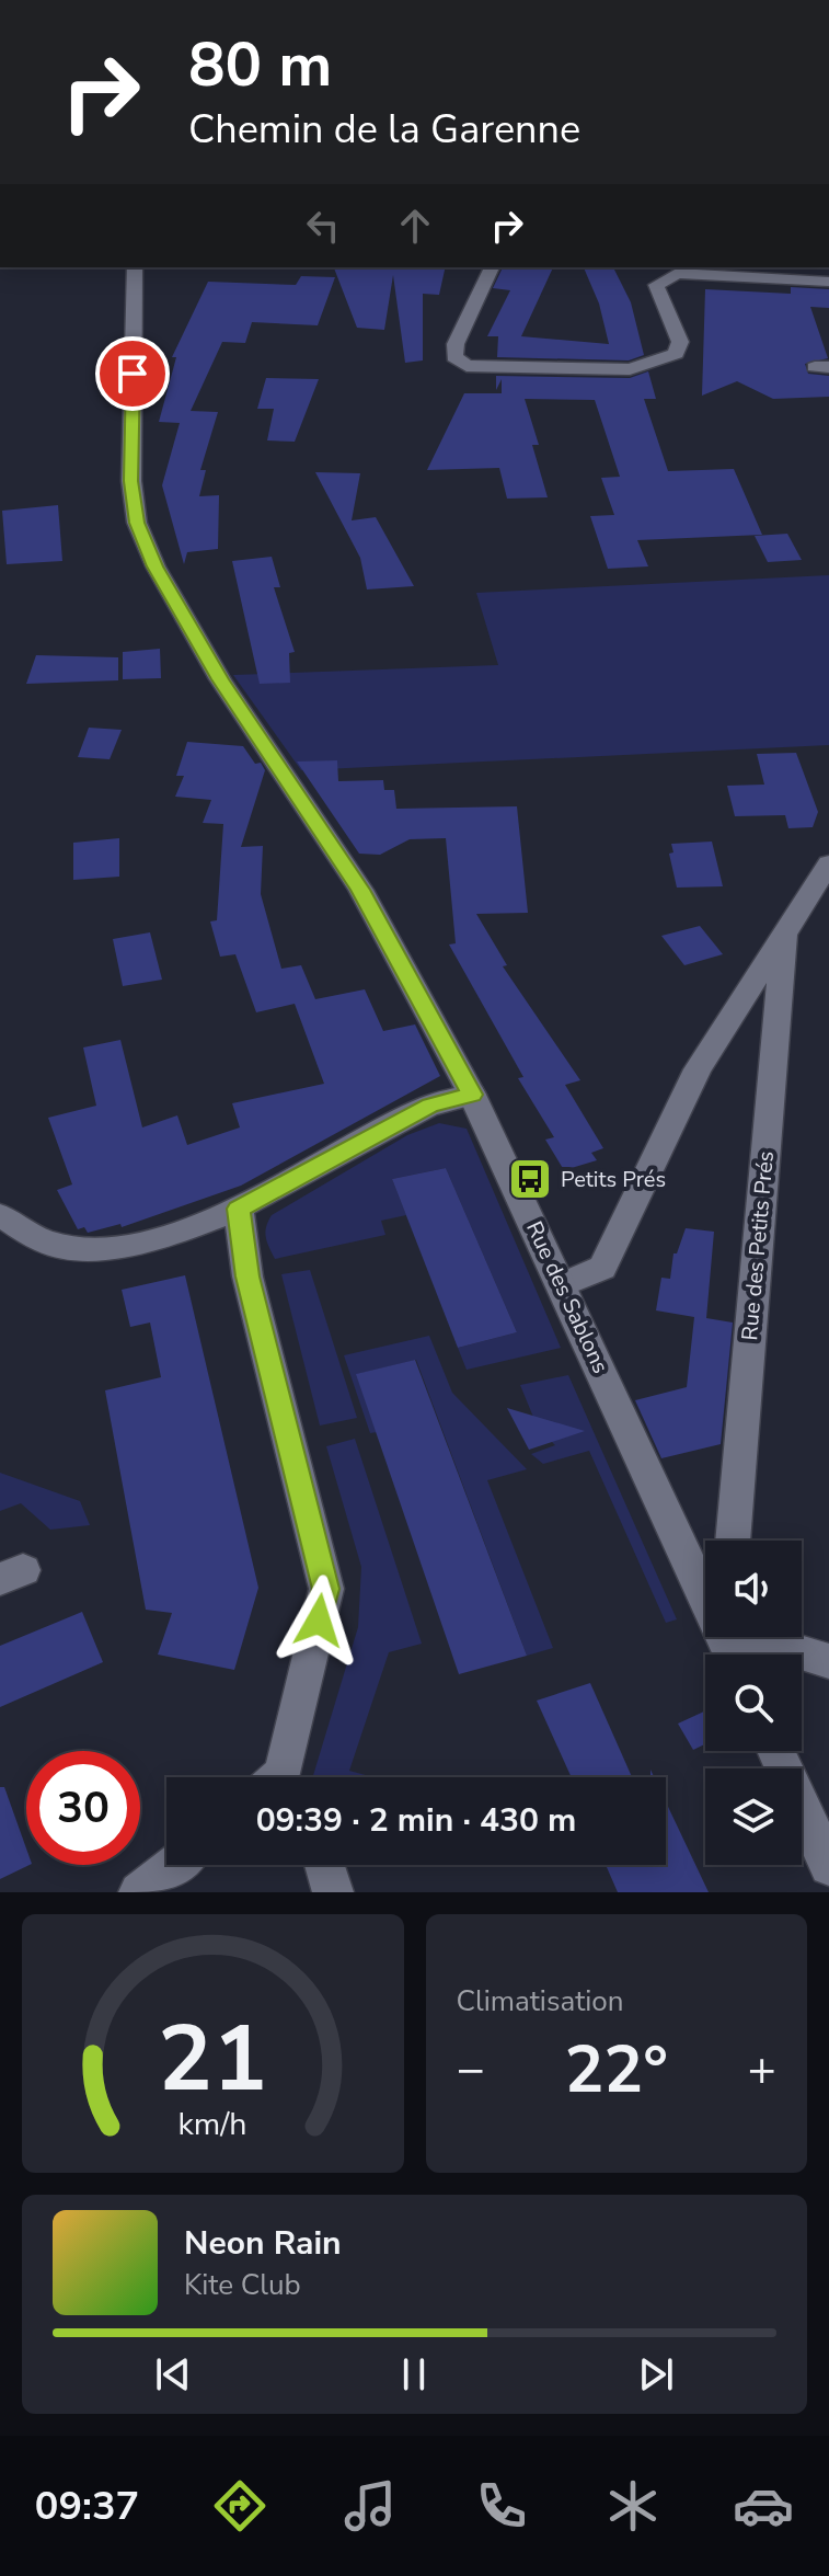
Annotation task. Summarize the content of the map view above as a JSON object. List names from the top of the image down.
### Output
{
  "streets": {
    "street": ["Rue des Petits Prés", "Rue des Sablons"]
  },
  "crossings": [
    ["Rue des Petits Prés", "Rue des Sablons"]
  ],
  "places": {
    "bus stop": ["Petits Prés"]
  },
  "page": {
    "turn": ["80 m", "Chemin de la Garenne"],
    "limit": "30",
    "trip": "09:39 · 2 min · 430 m",
    "tile": "Climatisation",
    "heat": ["−", "22°", "+"],
    "song": ["Neon Rain", "Kite Club"],
    "tabs": "09:37",
    "gauge": ["21", "km/h"]
  }
}
